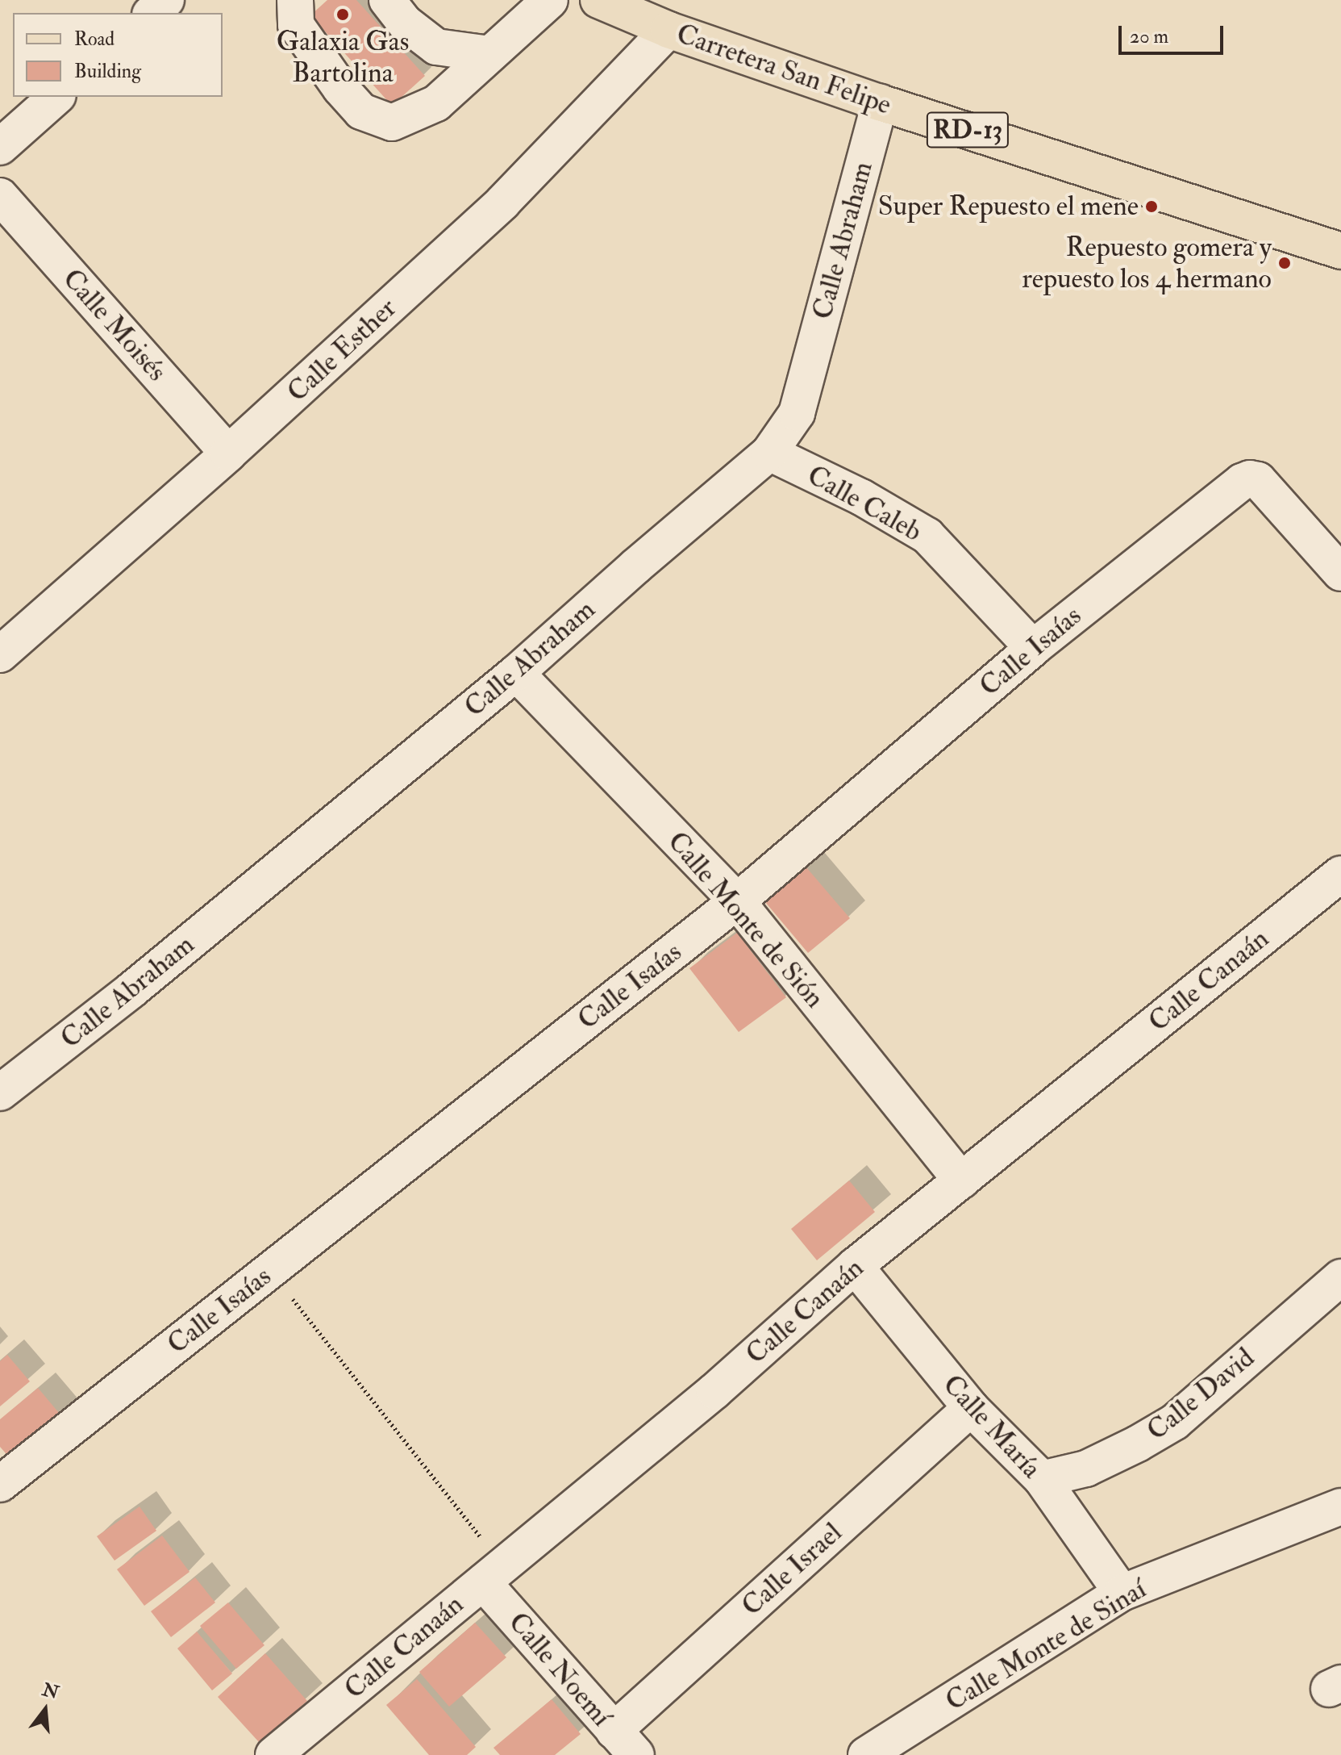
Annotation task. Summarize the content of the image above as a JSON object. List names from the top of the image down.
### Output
{
  "streets": {
    "main road": ["Carretera San Felipe", "RD-13"],
    "street": [
      "Calle Abraham",
      "Calle Moisés",
      "Calle Esther",
      "Calle Caleb",
      "Calle Isaías",
      "Calle Monte de Sión",
      "Calle Canaán",
      "Calle David",
      "Calle María",
      "Calle Israel",
      "Calle Monte de Sinaí",
      "Calle Noemí"
    ]
  },
  "crossings": [
    ["Carretera San Felipe", "Calle Abraham"],
    ["Carretera San Felipe", "Calle Esther"],
    ["Calle Abraham", "Calle Caleb"],
    ["Calle Abraham", "Calle Monte de Sión"],
    ["Calle Moisés", "Calle Esther"],
    ["Calle Caleb", "Calle Isaías"],
    ["Calle Isaías", "Calle Monte de Sión"],
    ["Calle Monte de Sión", "Calle Canaán"],
    ["Calle Canaán", "Calle María"],
    ["Calle Canaán", "Calle Noemí"],
    ["Calle David", "Calle María"],
    ["Calle María", "Calle Israel"],
    ["Calle María", "Calle Monte de Sinaí"],
    ["Calle Israel", "Calle Noemí"]
  ],
  "places": ["Galaxia Gas Bartolina", "Super Repuesto el mene", "Repuesto gomera y repuesto los 4 hermano"],
  "legend": ["Road", "Building"],
  "scale_bar": "20 m",
  "north": "top"
}
